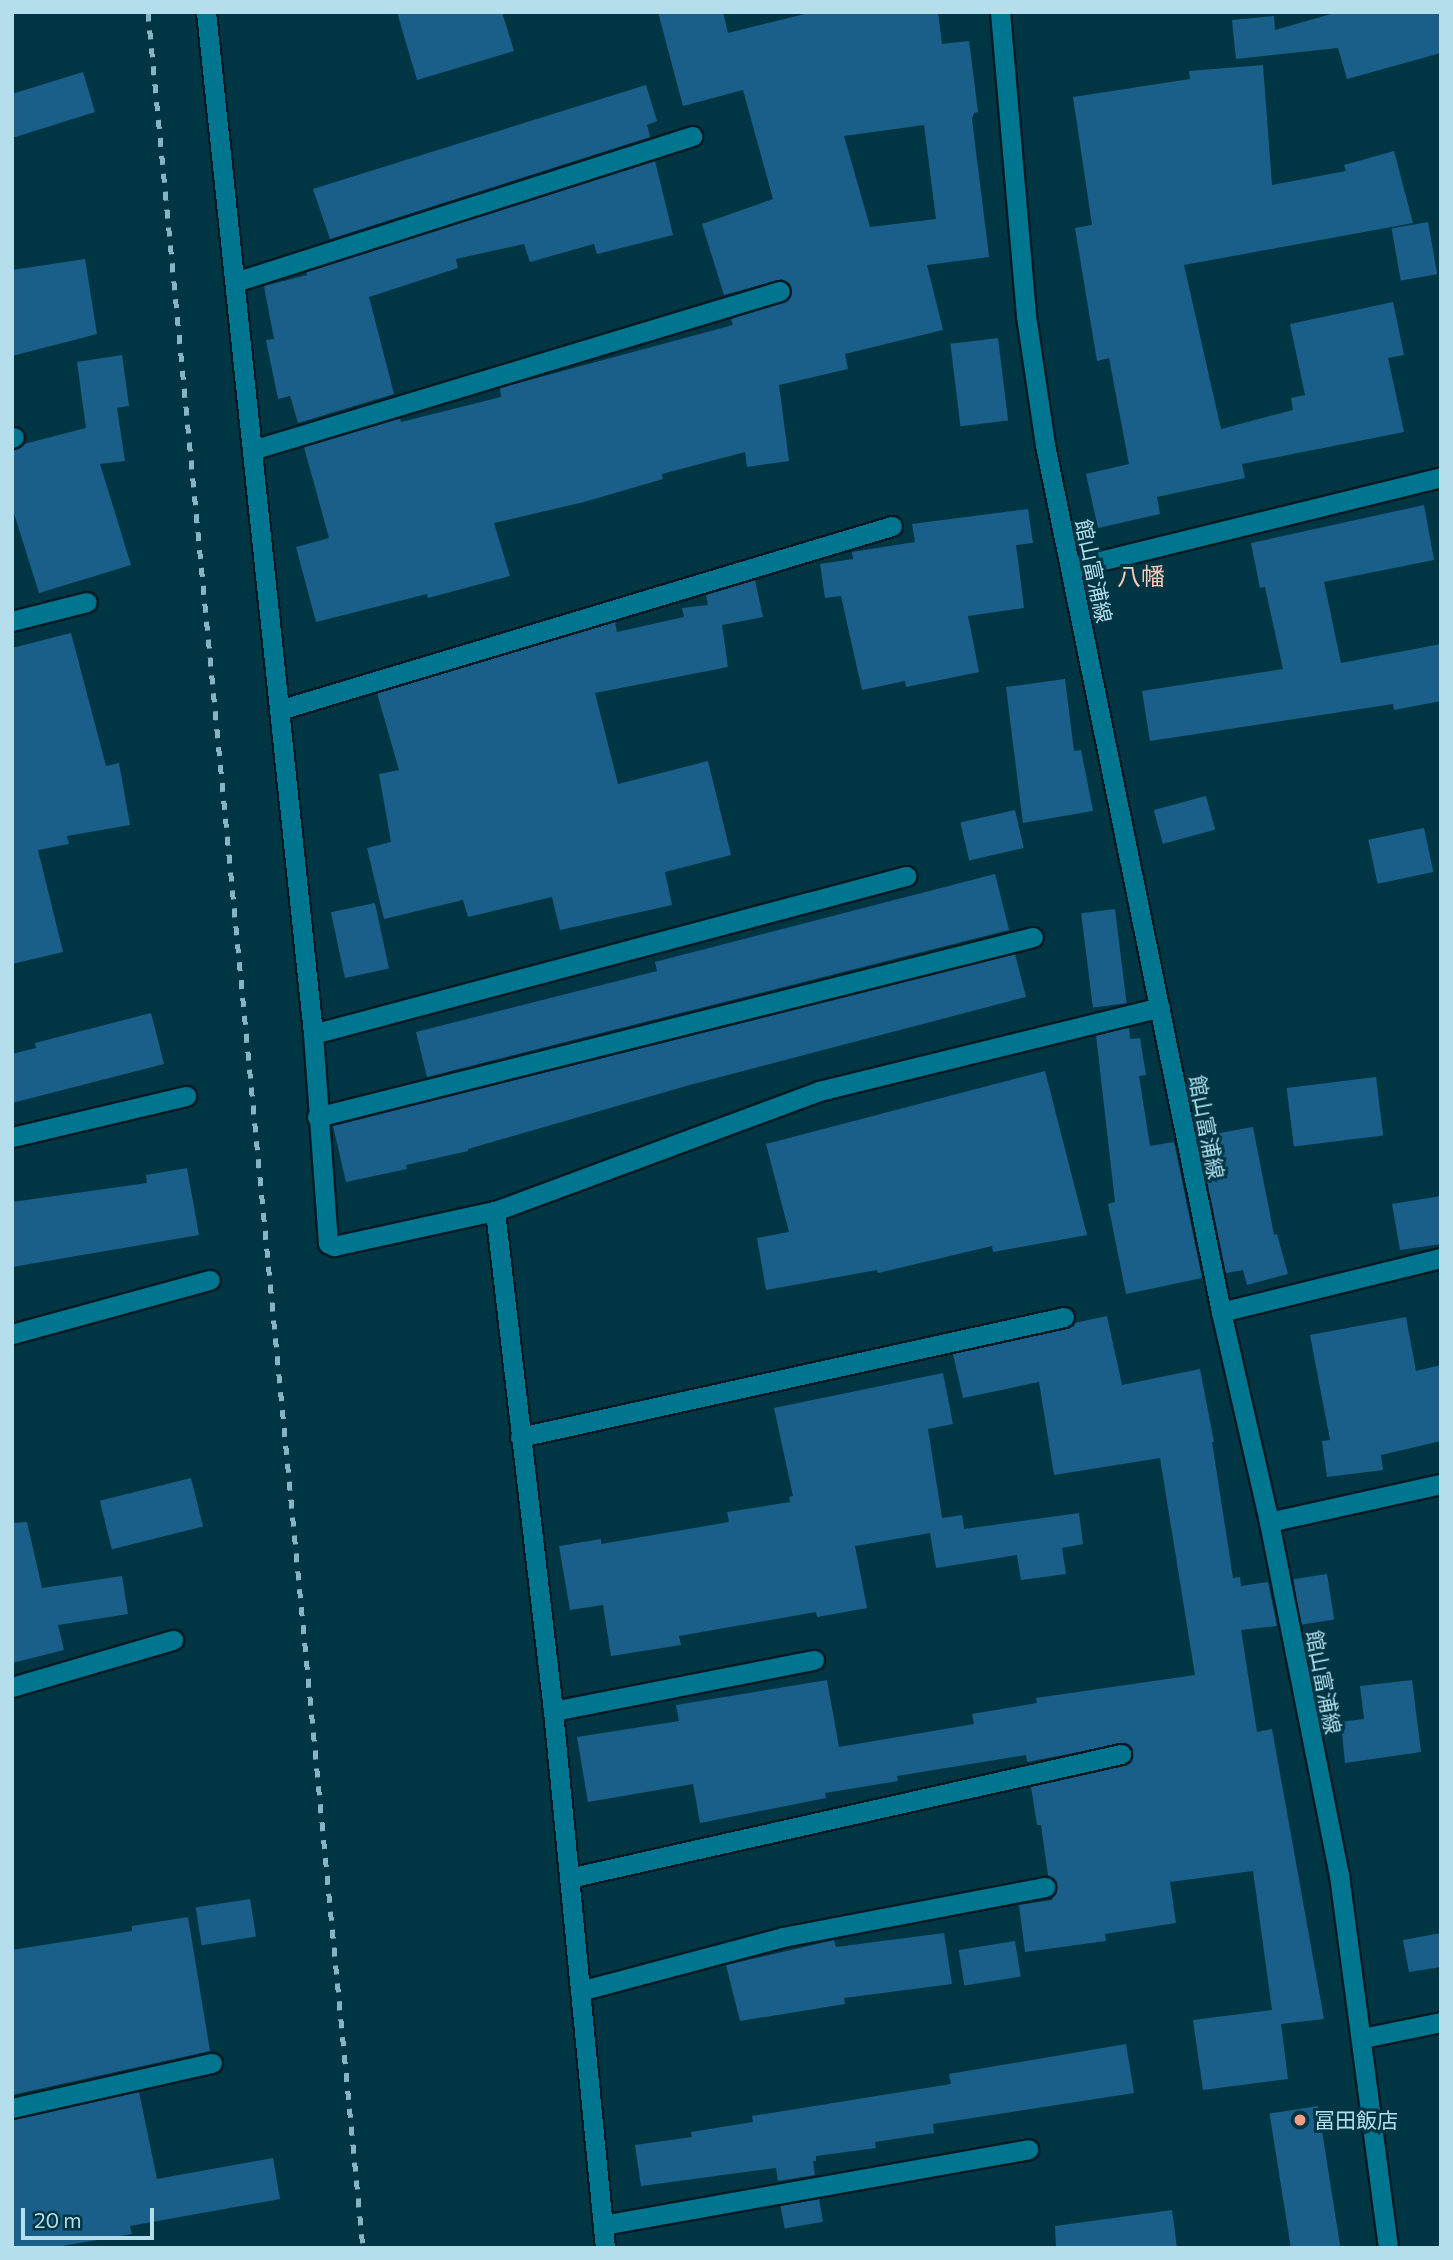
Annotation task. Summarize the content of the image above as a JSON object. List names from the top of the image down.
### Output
{
  "streets": {
    "street": ["館山富浦線"]
  },
  "districts": ["八幡"],
  "places": ["冨田飯店"],
  "scale_bar": "20 m"
}
